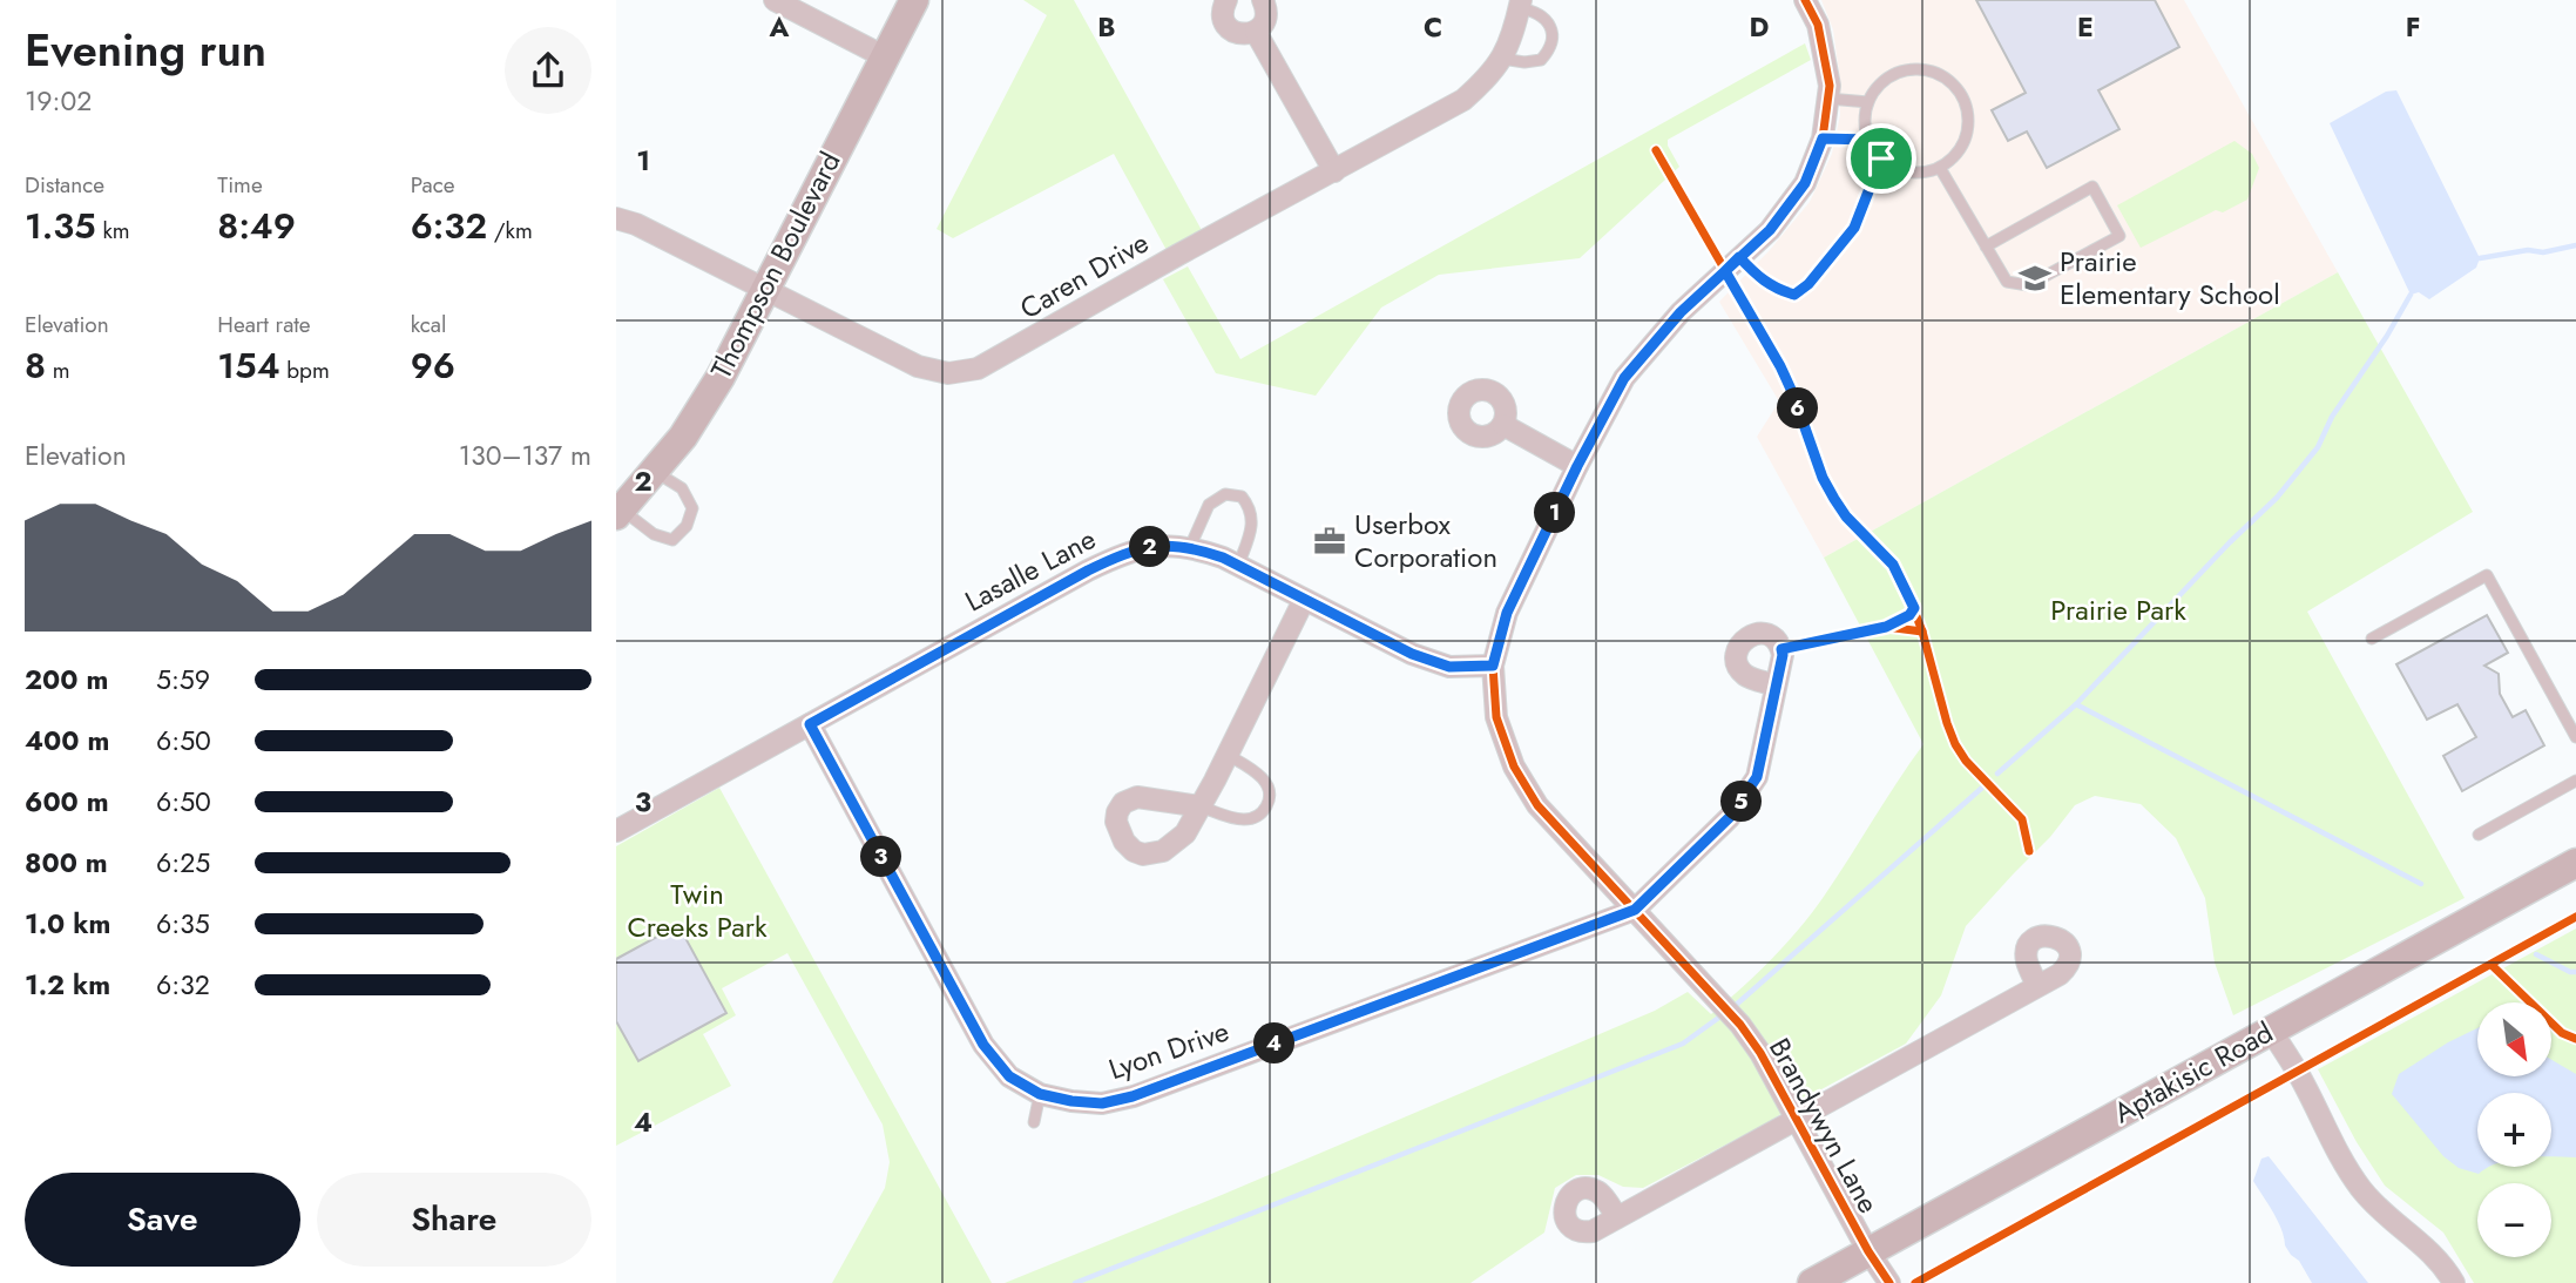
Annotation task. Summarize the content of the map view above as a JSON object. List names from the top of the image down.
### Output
{
  "streets": {
    "main road": ["Thompson Boulevard", "Aptakisic Road"],
    "street": [
      "Caren Drive",
      "Lasalle Lane",
      "Lyon Drive",
      "Brandywyn Lane"
    ]
  },
  "crossings": [
    ["Thompson Boulevard", "Caren Drive"],
    ["Lasalle Lane", "Lyon Drive"],
    ["Lasalle Lane", "Brandywyn Lane"],
    ["Lyon Drive", "Brandywyn Lane"],
    ["Aptakisic Road", "Brandywyn Lane"]
  ],
  "parks": ["Prairie Park", "Twin Creeks Park"],
  "places": {
    "school or university": ["Prairie Elementary School"],
    "office": ["Userbox Corporation"]
  },
  "north": "bottom right",
  "page": {
    "heading": ["Evening run", "19:02"],
    "stats": [
      ["Distance", "1.35 km"],
      ["Time", "8:49"],
      ["Pace", "6:32 /km"],
      ["Elevation", "8 m"],
      ["Heart rate", "154 bpm"],
      ["kcal", "96"]
    ],
    "pins": [
      "6",
      "1",
      "2",
      "5",
      "3",
      "4"
    ],
    "chart": ["Elevation", "130–137 m"],
    "list": [
      {
        "name": "200 m",
        "note": "5:59"
      },
      {
        "name": "400 m",
        "note": "6:50"
      },
      {
        "name": "600 m",
        "note": "6:50"
      },
      {
        "name": "800 m",
        "note": "6:25"
      },
      {
        "name": "1.0 km",
        "note": "6:35"
      },
      {
        "name": "1.2 km",
        "note": "6:32"
      }
    ],
    "map_buttons": ["+", "−"],
    "buttons": ["Save", "Share"]
  },
  "grid": {
    "columns": [
      "A",
      "B",
      "C",
      "D",
      "E",
      "F"
    ],
    "rows": [
      "1",
      "2",
      "3",
      "4"
    ]
  }
}
